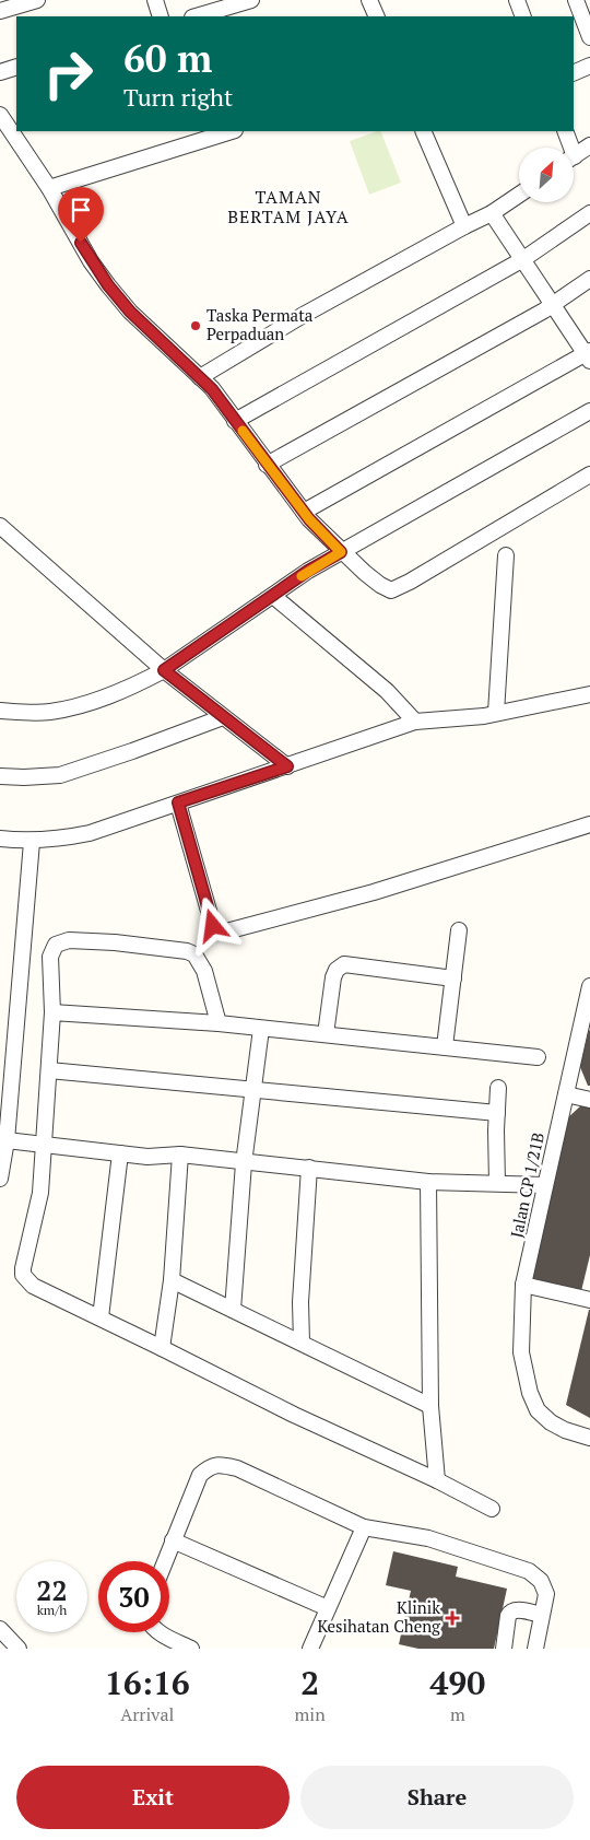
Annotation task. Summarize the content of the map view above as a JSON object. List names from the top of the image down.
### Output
{
  "streets": {
    "street": ["Jalan CP 1/21B"]
  },
  "districts": ["TAMAN BERTAM JAYA"],
  "places": {
    "other": ["Taska Permata Perpaduan"],
    "health": ["Klinik Kesihatan Cheng"]
  },
  "north": "top right",
  "page": {
    "turn": ["60 m", "Turn right"],
    "speed": "22 km/h",
    "limit": "30",
    "eta": [
      "16:16",
      "Arrival",
      "2",
      "min",
      "490",
      "m"
    ],
    "buttons": ["Exit", "Share"]
  }
}
